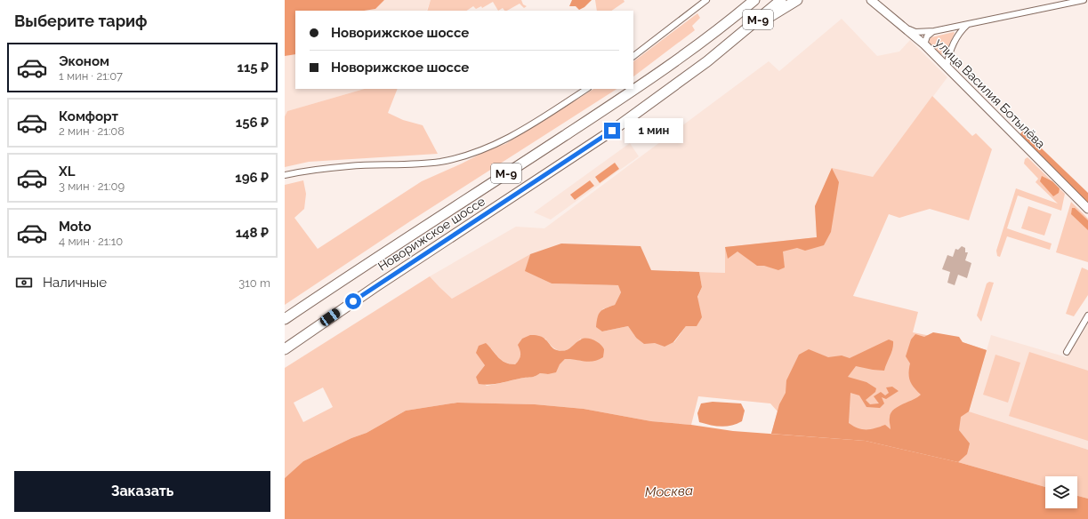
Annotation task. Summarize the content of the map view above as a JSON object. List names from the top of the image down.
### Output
{
  "streets": {
    "highway": ["М-9", "Новорижское шоссе"],
    "street": ["улица Василия Ботылёва"]
  },
  "water": ["Москва"],
  "page": {
    "heading": "Выберите тариф",
    "banner": ["Новорижское шоссе", "Новорижское шоссе"],
    "list": [
      {
        "name": "Эконом",
        "note": "1 мин · 21:07",
        "value": "115 ₽"
      },
      {
        "name": "Комфорт",
        "note": "2 мин · 21:08",
        "value": "156 ₽"
      },
      {
        "name": "XL",
        "note": "3 мин · 21:09",
        "value": "196 ₽"
      },
      {
        "name": "Moto",
        "note": "4 мин · 21:10",
        "value": "148 ₽"
      }
    ],
    "bubble": "1 мин",
    "pay": ["Наличные", "310 m"],
    "buttons": "Заказать"
  }
}
